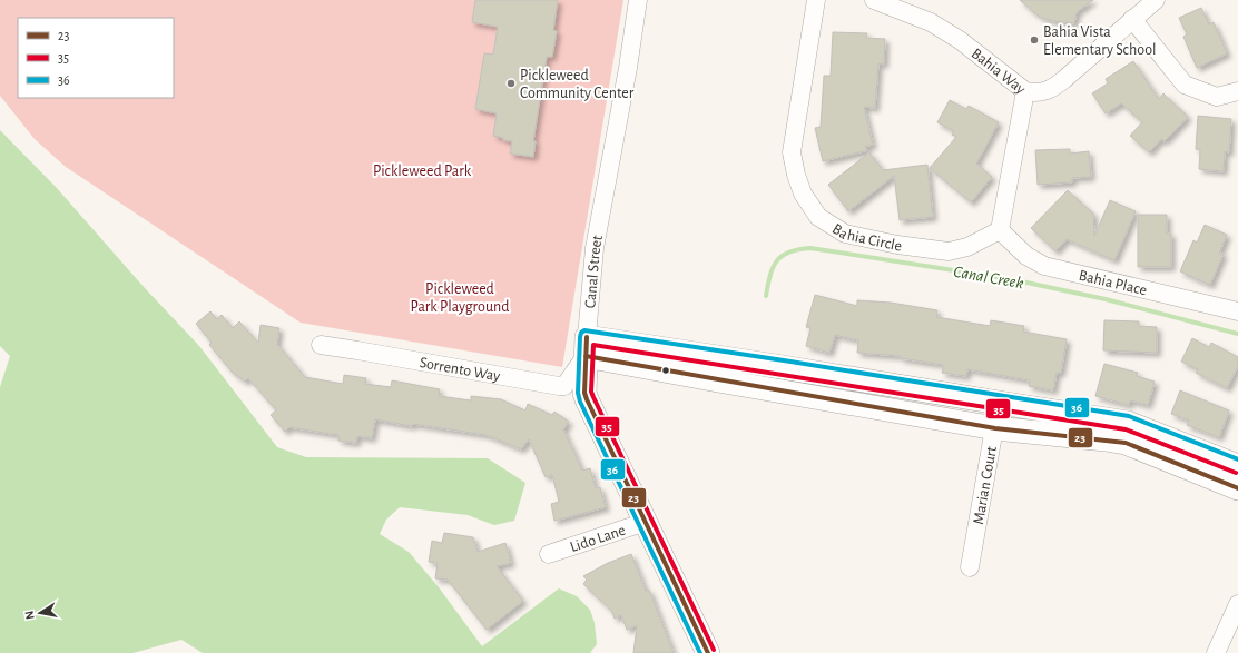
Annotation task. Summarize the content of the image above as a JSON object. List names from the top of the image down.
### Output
{
  "streets": {
    "street": [
      "Bahia Way",
      "Bahia Circle",
      "Canal Street",
      "Bahia Place",
      "Sorrento Way",
      "Marian Court",
      "Lido Lane"
    ]
  },
  "crossings": [
    ["Bahia Circle", "Bahia Place"],
    ["Canal Street", "Sorrento Way"],
    ["Canal Street", "Lido Lane"]
  ],
  "water": ["Canal Creek"],
  "parks": ["Pickleweed Park", "Pickleweed Park Playground"],
  "places": ["Bahia Vista Elementary School", "Pickleweed Community Center"],
  "lines": ["transit line 36", "transit line 23", "transit line 35"],
  "legend": ["23", "35", "36"],
  "north": "left"
}
